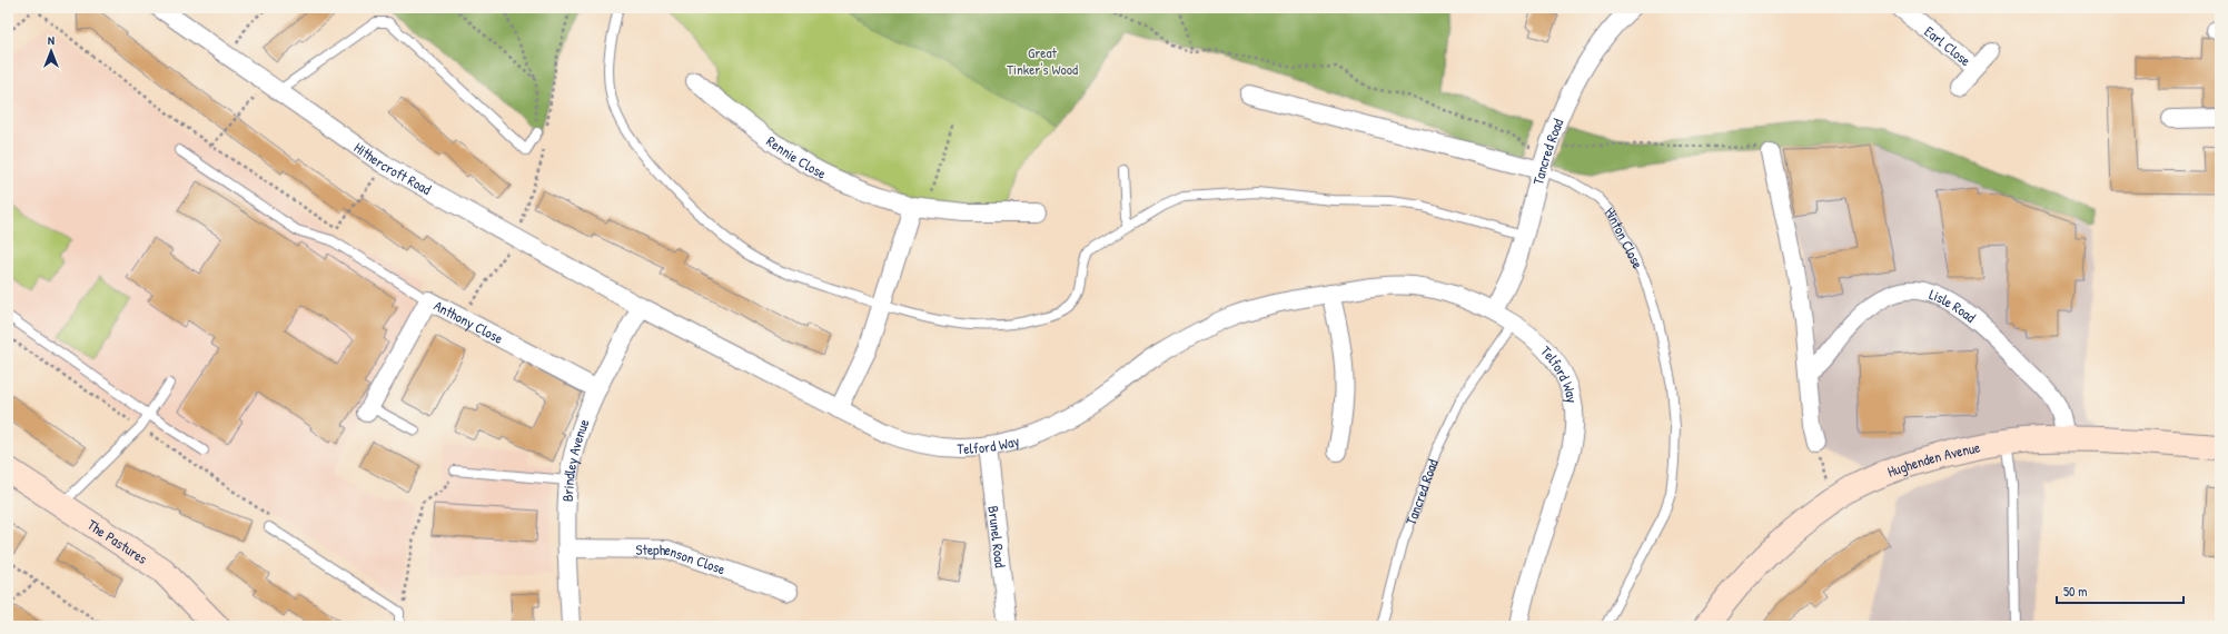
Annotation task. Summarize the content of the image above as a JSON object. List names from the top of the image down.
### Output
{
  "streets": {
    "street": [
      "Earl Close",
      "Tancred Road",
      "Rennie Close",
      "Hithercroft Road",
      "Hinton Close",
      "Lisle Road",
      "Anthony Close",
      "Telford Way",
      "Brindley Avenue",
      "Hughenden Avenue",
      "Brunel Road",
      "The Pastures",
      "Stephenson Close"
    ]
  },
  "crossings": [
    ["Tancred Road", "Hinton Close"],
    ["Tancred Road", "Telford Way"],
    ["Hithercroft Road", "Telford Way"],
    ["Hithercroft Road", "Brindley Avenue"],
    ["Lisle Road", "Hughenden Avenue"],
    ["Anthony Close", "Brindley Avenue"],
    ["Telford Way", "Brindley Avenue"],
    ["Telford Way", "Brunel Road"],
    ["Brindley Avenue", "Stephenson Close"]
  ],
  "parks": ["Great Tinker's Wood"],
  "scale_bar": "50 m",
  "north": "top"
}
